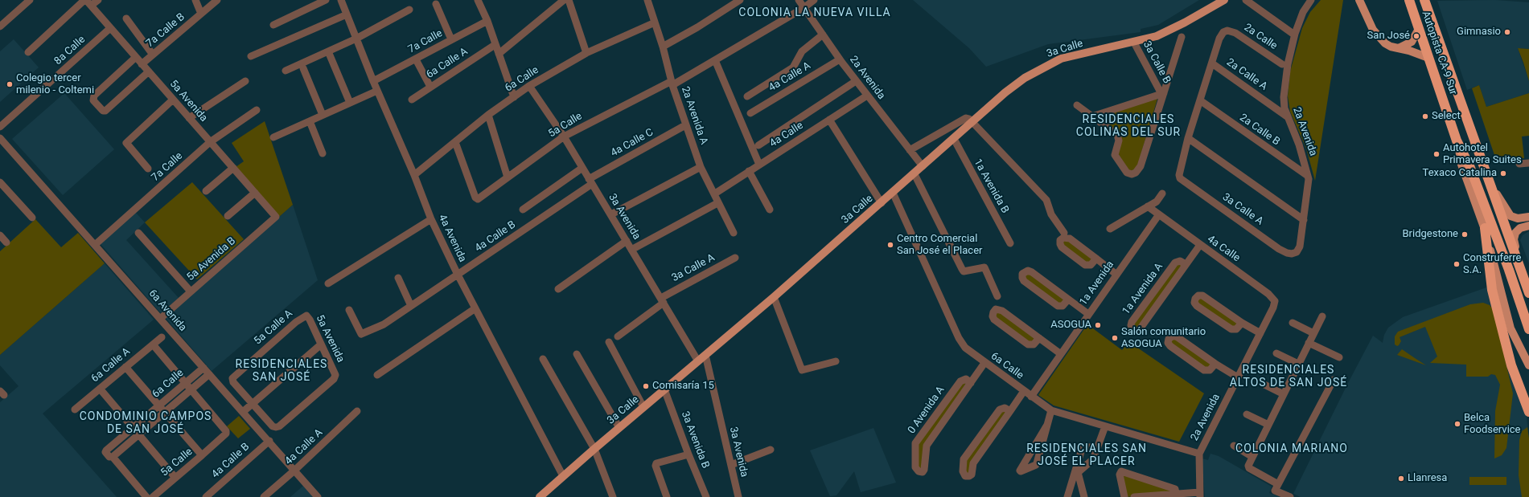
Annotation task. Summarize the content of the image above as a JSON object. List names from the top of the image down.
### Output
{
  "streets": {
    "highway": ["Autopista CA-9 Sur"],
    "main road": ["3a Calle"],
    "street": [
      "7a Calle B",
      "2a Calle",
      "7a Calle",
      "8a Calle",
      "3a Calle B",
      "6a Calle A",
      "2a Calle A",
      "4a Calle A",
      "2a Avenida",
      "6a Calle",
      "5a Avenida",
      "2a Avenida A",
      "5a Calle",
      "2a Calle B",
      "4a Calle",
      "4a Calle C",
      "1a Avenida B",
      "3a Calle A",
      "3a Avenida",
      "4a Calle B",
      "4a Avenida",
      "5a Avenida B",
      "1a Avenida",
      "1a Avenida A",
      "6a Avenida",
      "5a Calle A",
      "0 Avenida A",
      "3a Avenida B"
    ]
  },
  "crossings": [
    ["7a Calle B", "5a Avenida"],
    ["2a Calle", "2a Calle A"],
    ["7a Calle", "5a Avenida"],
    ["7a Calle", "4a Avenida"],
    ["7a Calle", "6a Avenida"],
    ["3a Calle", "3a Calle B"],
    ["3a Calle", "2a Avenida"],
    ["3a Calle", "6a Calle"],
    ["3a Calle", "1a Avenida B"],
    ["3a Calle", "3a Avenida"],
    ["3a Calle", "4a Avenida"],
    ["3a Calle", "3a Avenida B"],
    ["8a Calle", "5a Avenida"],
    ["2a Calle A", "2a Avenida"],
    ["4a Calle A", "2a Avenida"],
    ["4a Calle A", "6a Avenida"],
    ["2a Avenida", "6a Calle"],
    ["2a Avenida", "5a Calle"],
    ["2a Avenida", "2a Calle B"],
    ["2a Avenida", "4a Calle"],
    ["2a Avenida", "3a Calle A"],
    ["6a Calle", "2a Avenida A"],
    ["6a Calle", "5a Calle"],
    ["6a Calle", "3a Avenida"],
    ["6a Calle", "4a Avenida"],
    ["6a Calle", "1a Avenida"],
    ["6a Calle", "6a Avenida"],
    ["6a Calle", "0 Avenida A"],
    ["5a Avenida", "5a Avenida B"],
    ["5a Avenida", "5a Calle A"],
    ["2a Avenida A", "5a Calle"],
    ["2a Avenida A", "4a Calle C"],
    ["5a Calle", "3a Avenida"],
    ["4a Calle", "1a Avenida"],
    ["4a Calle", "1a Avenida A"],
    ["4a Calle C", "3a Avenida"],
    ["4a Calle C", "4a Calle B"],
    ["3a Calle A", "3a Avenida"],
    ["3a Avenida", "4a Calle B"],
    ["4a Calle B", "4a Avenida"],
    ["4a Calle B", "6a Avenida"],
    ["5a Avenida B", "6a Avenida"]
  ],
  "districts": [
    "COLONIA LA NUEVA VILLA",
    "RESIDENCIALES COLINAS DEL SUR",
    "RESIDENCIALES SAN JOSÉ",
    "RESIDENCIALES ALTOS DE SAN JOSÉ",
    "CONDOMINIO CAMPOS DE SAN JOSÉ",
    "RESIDENCIALES SAN JOSÉ EL PLACER",
    "COLONIA MARIANO"
  ],
  "places": [
    "Gimnasio",
    "San José",
    "Colegio tercer milenio - Coltemi",
    "Select",
    "Autohotel Primavera Suites",
    "Texaco Catalina",
    "Bridgestone",
    "Centro Comercial San José el Placer",
    "Construferre S.A.",
    "ASOGUA",
    "Salón comunitario ASOGUA",
    "Comisaría 15",
    "Belca Foodservice",
    "Llanresa"
  ]
}
